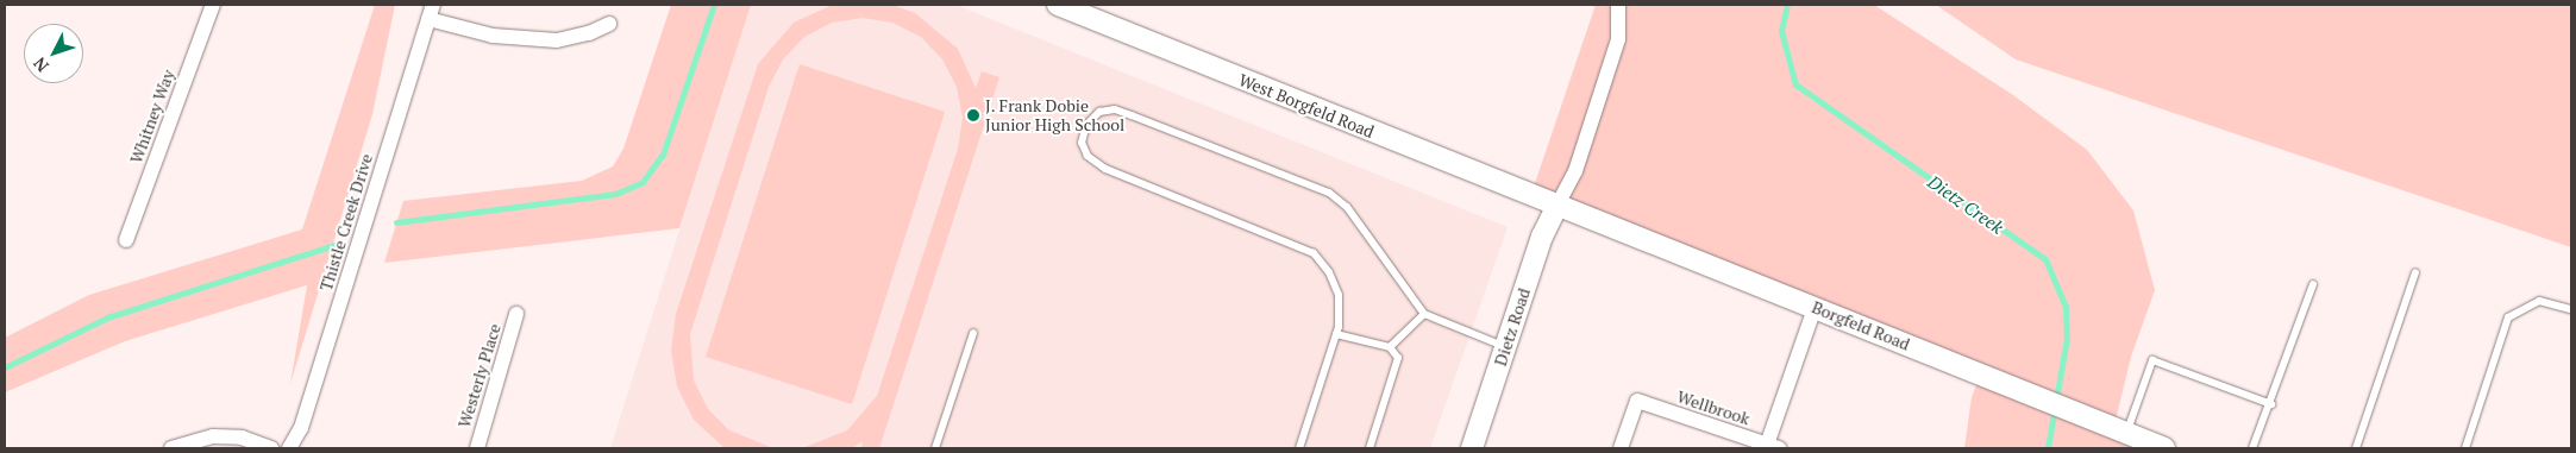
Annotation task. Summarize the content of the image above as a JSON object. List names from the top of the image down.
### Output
{
  "streets": {
    "street": [
      "West Borgfeld Road",
      "Whitney Way",
      "Thistle Creek Drive",
      "Borgfeld Road",
      "Dietz Road",
      "Westerly Place",
      "Wellbrook"
    ]
  },
  "crossings": [
    ["West Borgfeld Road", "Borgfeld Road"],
    ["West Borgfeld Road", "Dietz Road"],
    ["Borgfeld Road", "Dietz Road"]
  ],
  "water": ["Dietz Creek"],
  "places": ["J. Frank Dobie Junior High School"],
  "north": "bottom left"
}
